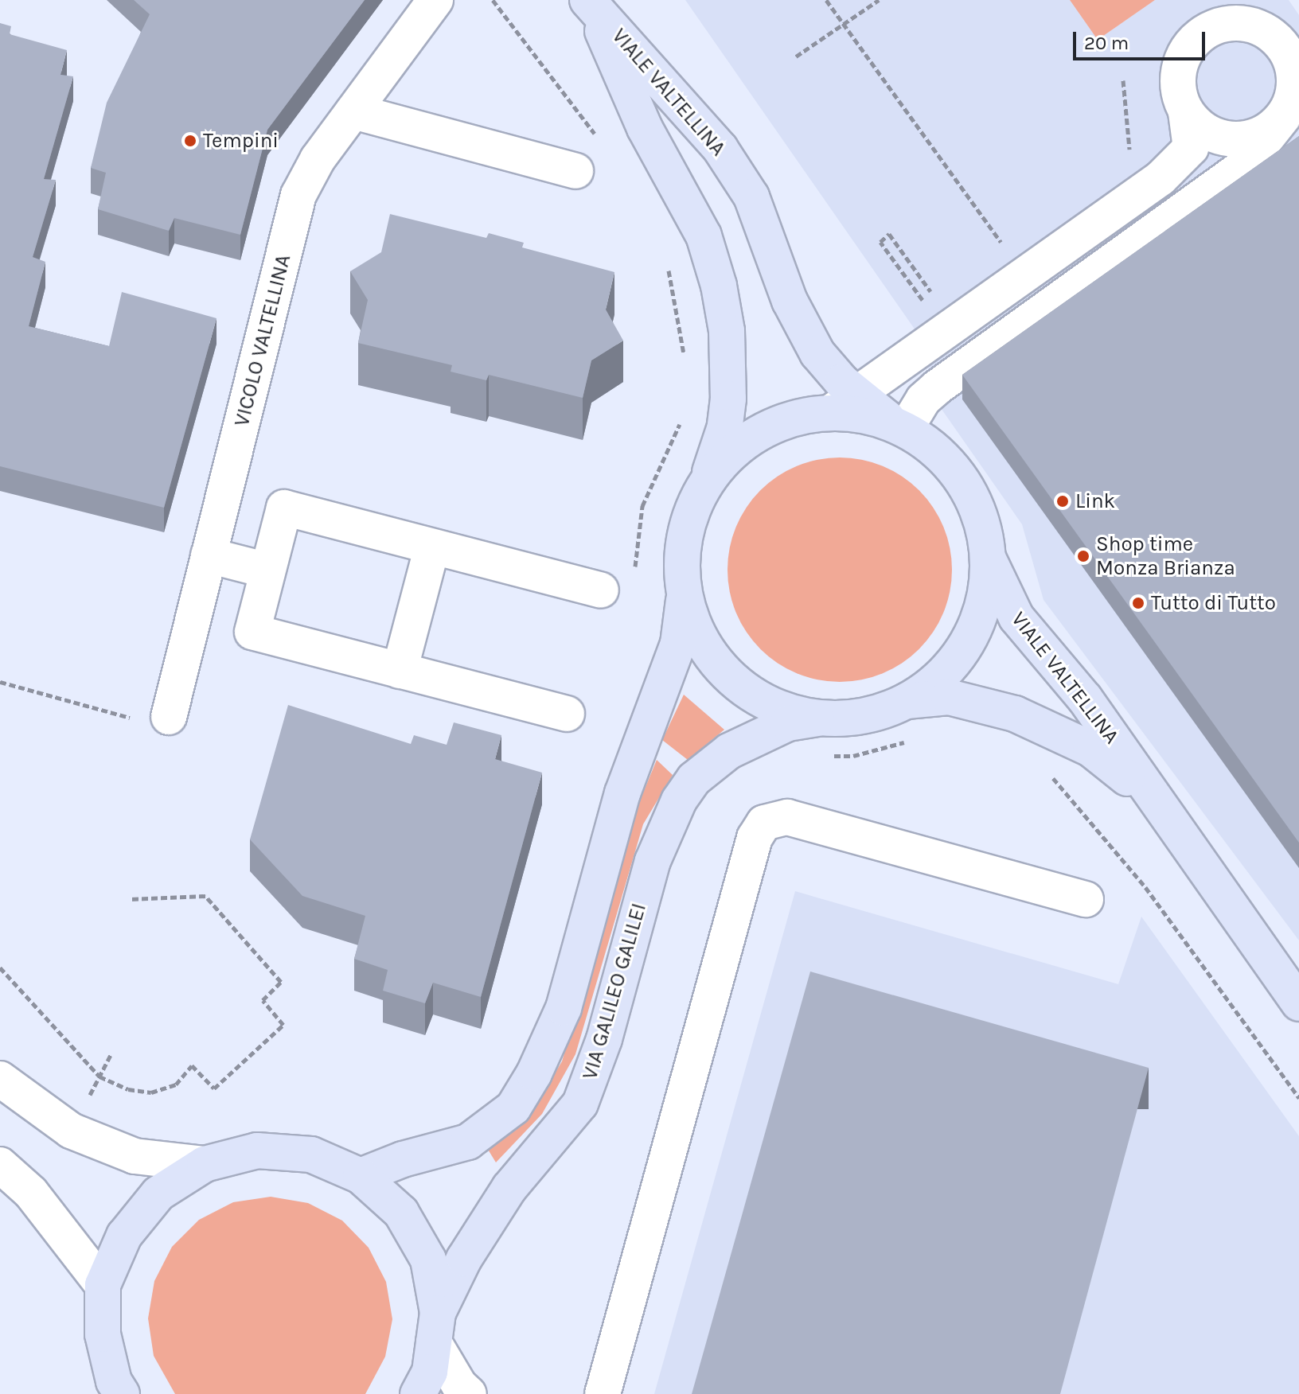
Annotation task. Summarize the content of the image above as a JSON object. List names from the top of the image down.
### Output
{
  "streets": {
    "main road": ["VIALE VALTELLINA", "VIA GALILEO GALILEI"],
    "street": ["VICOLO VALTELLINA"]
  },
  "places": [
    "Tempini",
    "Link",
    "Shop time Monza Brianza",
    "Tutto di Tutto"
  ],
  "scale_bar": "20 m"
}
